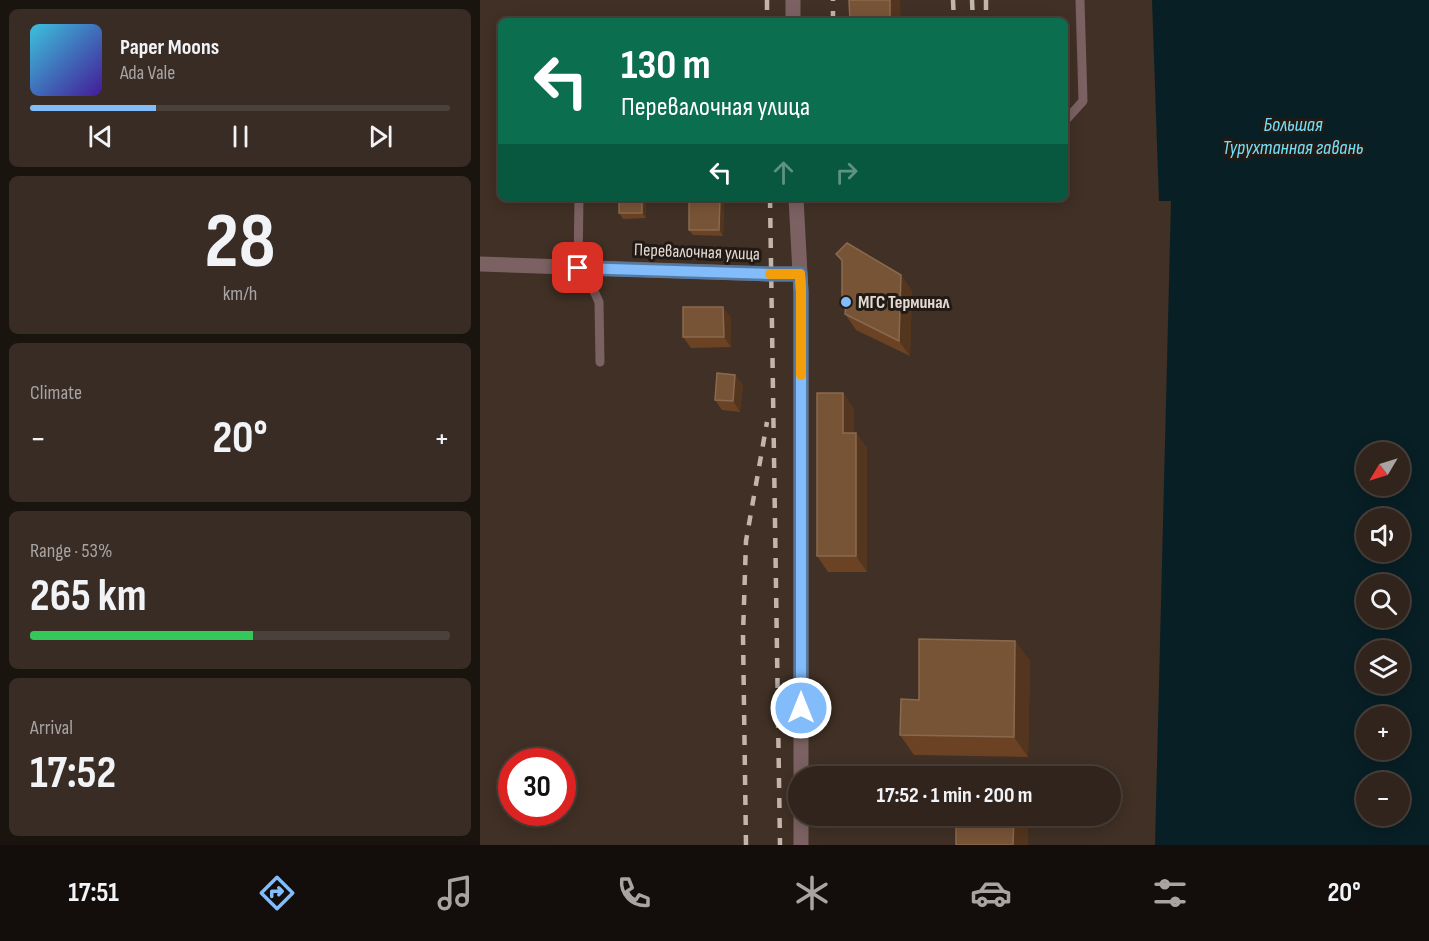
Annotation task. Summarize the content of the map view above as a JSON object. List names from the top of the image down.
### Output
{
  "streets": {
    "street": ["Перевалочная улица"]
  },
  "water": ["Большая Турухтанная гавань"],
  "places": ["МГС Терминал"],
  "north": "bottom left",
  "page": {
    "turn": ["130 m", "Перевалочная улица"],
    "song": ["Paper Moons", "Ada Vale"],
    "tile": [
      ["28", "km/h"],
      "Climate",
      ["Range · 53%", "265 km"],
      ["Arrival", "17:52"]
    ],
    "heat": ["−", "20°", "+"],
    "map_buttons": ["+", "−"],
    "limit": "30",
    "trip": "17:52 · 1 min · 200 m",
    "tabs": ["17:51", "20°"]
  }
}
